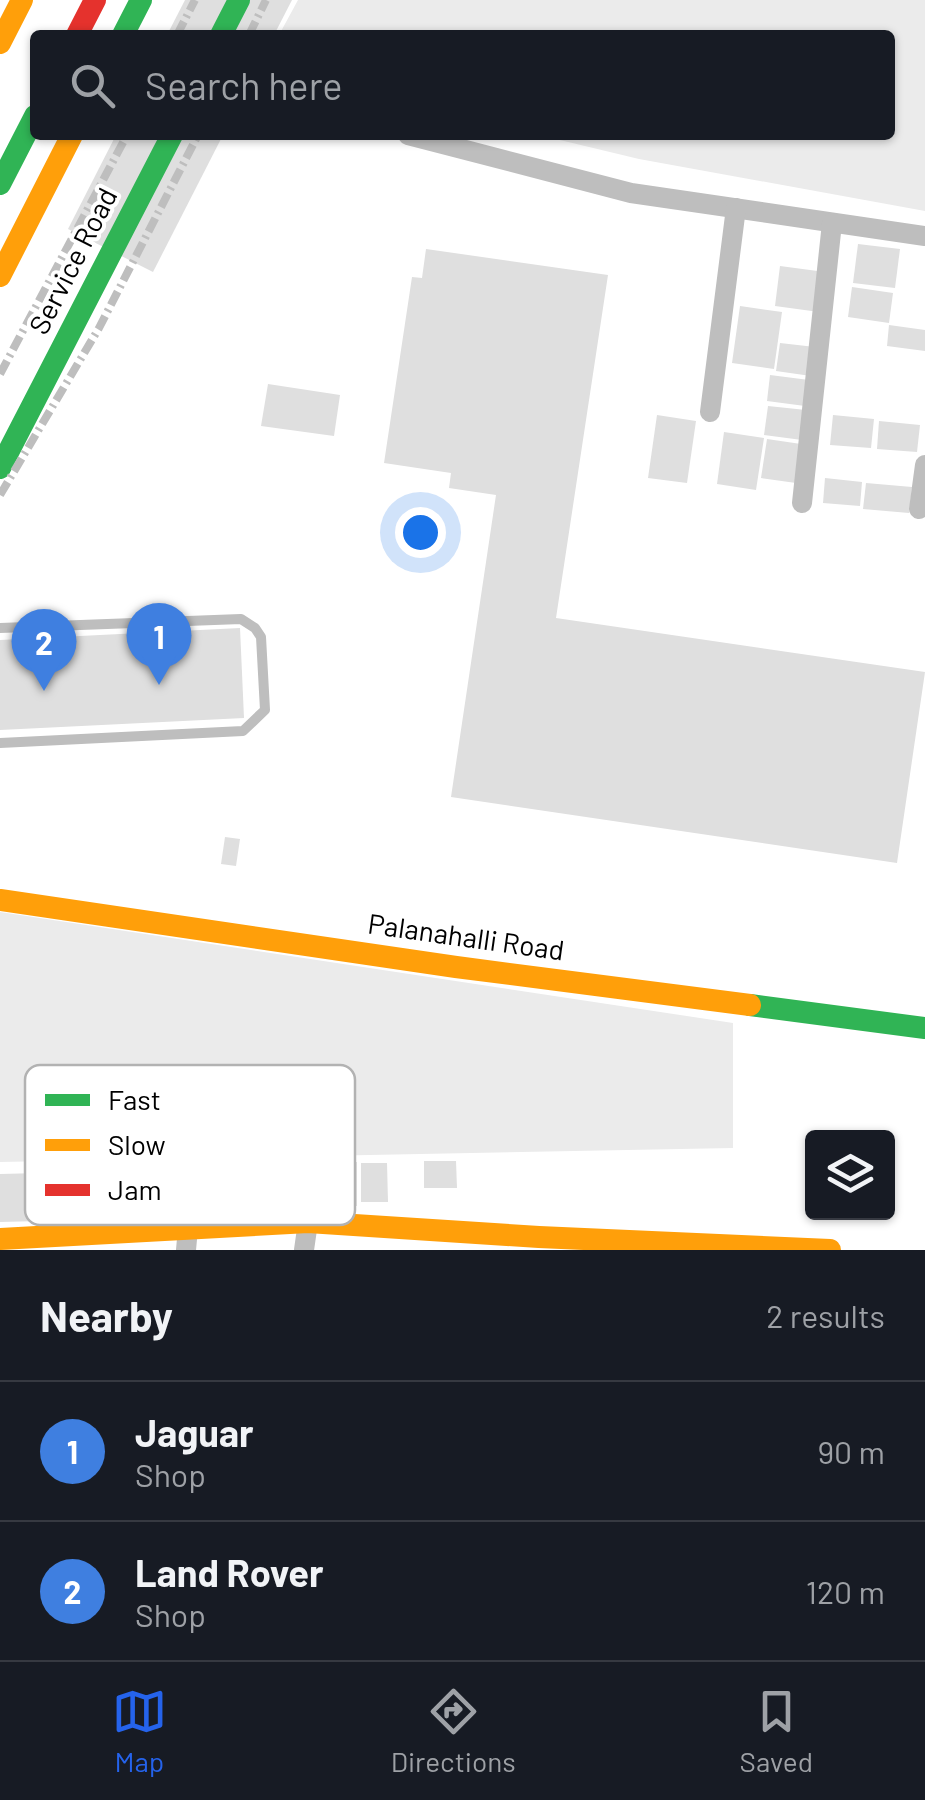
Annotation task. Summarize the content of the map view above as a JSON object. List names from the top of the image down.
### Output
{
  "streets": {
    "main road": ["Service Road", "Palanahalli Road"]
  },
  "legend": ["Fast", "Slow", "Jam"],
  "page": {
    "search": "Search here",
    "pins": ["1", "2"],
    "heading": ["Nearby", "2 results"],
    "list": [
      {
        "mark": "1",
        "name": "Jaguar",
        "note": "Shop",
        "value": "90 m"
      },
      {
        "mark": "2",
        "name": "Land Rover",
        "note": "Shop",
        "value": "120 m"
      }
    ],
    "nav": ["Map", "Directions", "Saved"]
  }
}
